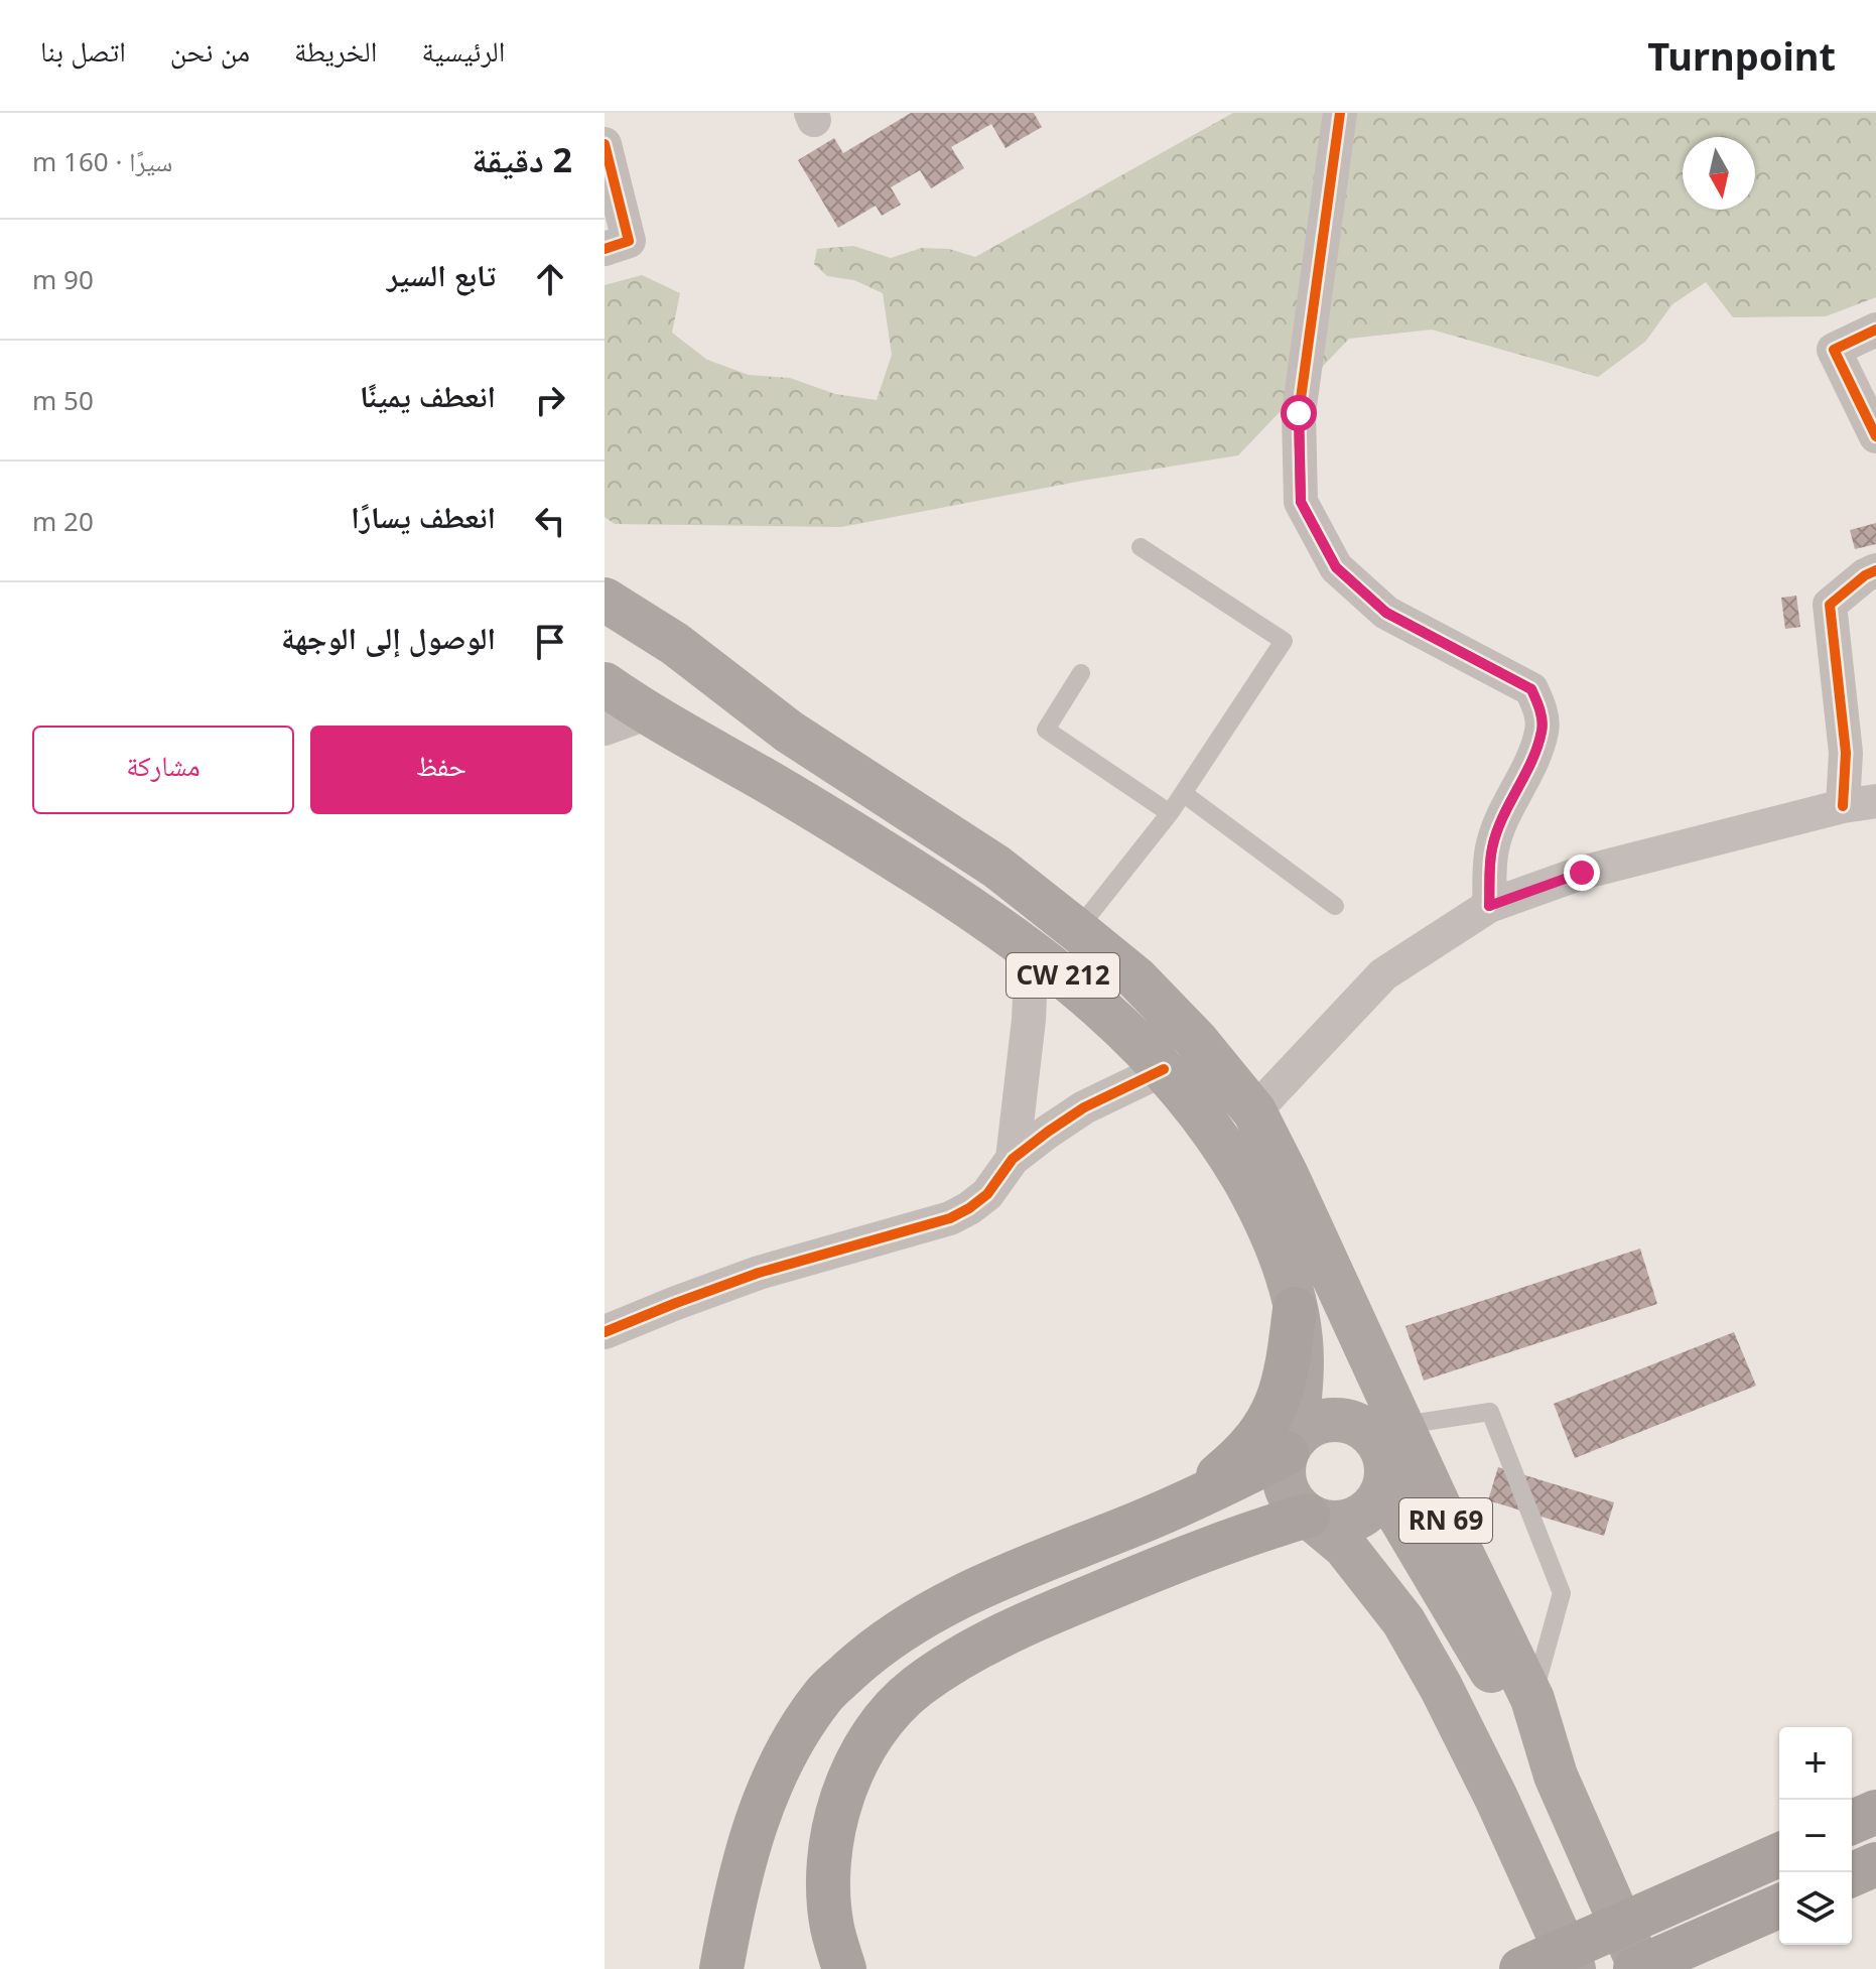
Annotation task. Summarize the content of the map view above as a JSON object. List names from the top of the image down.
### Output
{
  "streets": {
    "highway": ["CW 212", "RN 69"]
  },
  "crossings": [
    ["CW 212", "RN 69"]
  ],
  "north": "bottom",
  "page": {
    "header": "Turnpoint",
    "nav": [
      "الرئيسية",
      "الخريطة",
      "من نحن",
      "اتصل بنا"
    ],
    "heading": ["2 دقيقة", "سيرًا · 160 m"],
    "list": [
      ["تابع السير", "90 m"],
      ["انعطف يمينًا", "50 m"],
      ["انعطف يسارًا", "20 m"],
      "الوصول إلى الوجهة"
    ],
    "buttons": ["حفظ", "مشاركة"],
    "map_buttons": ["+", "−"]
  }
}
